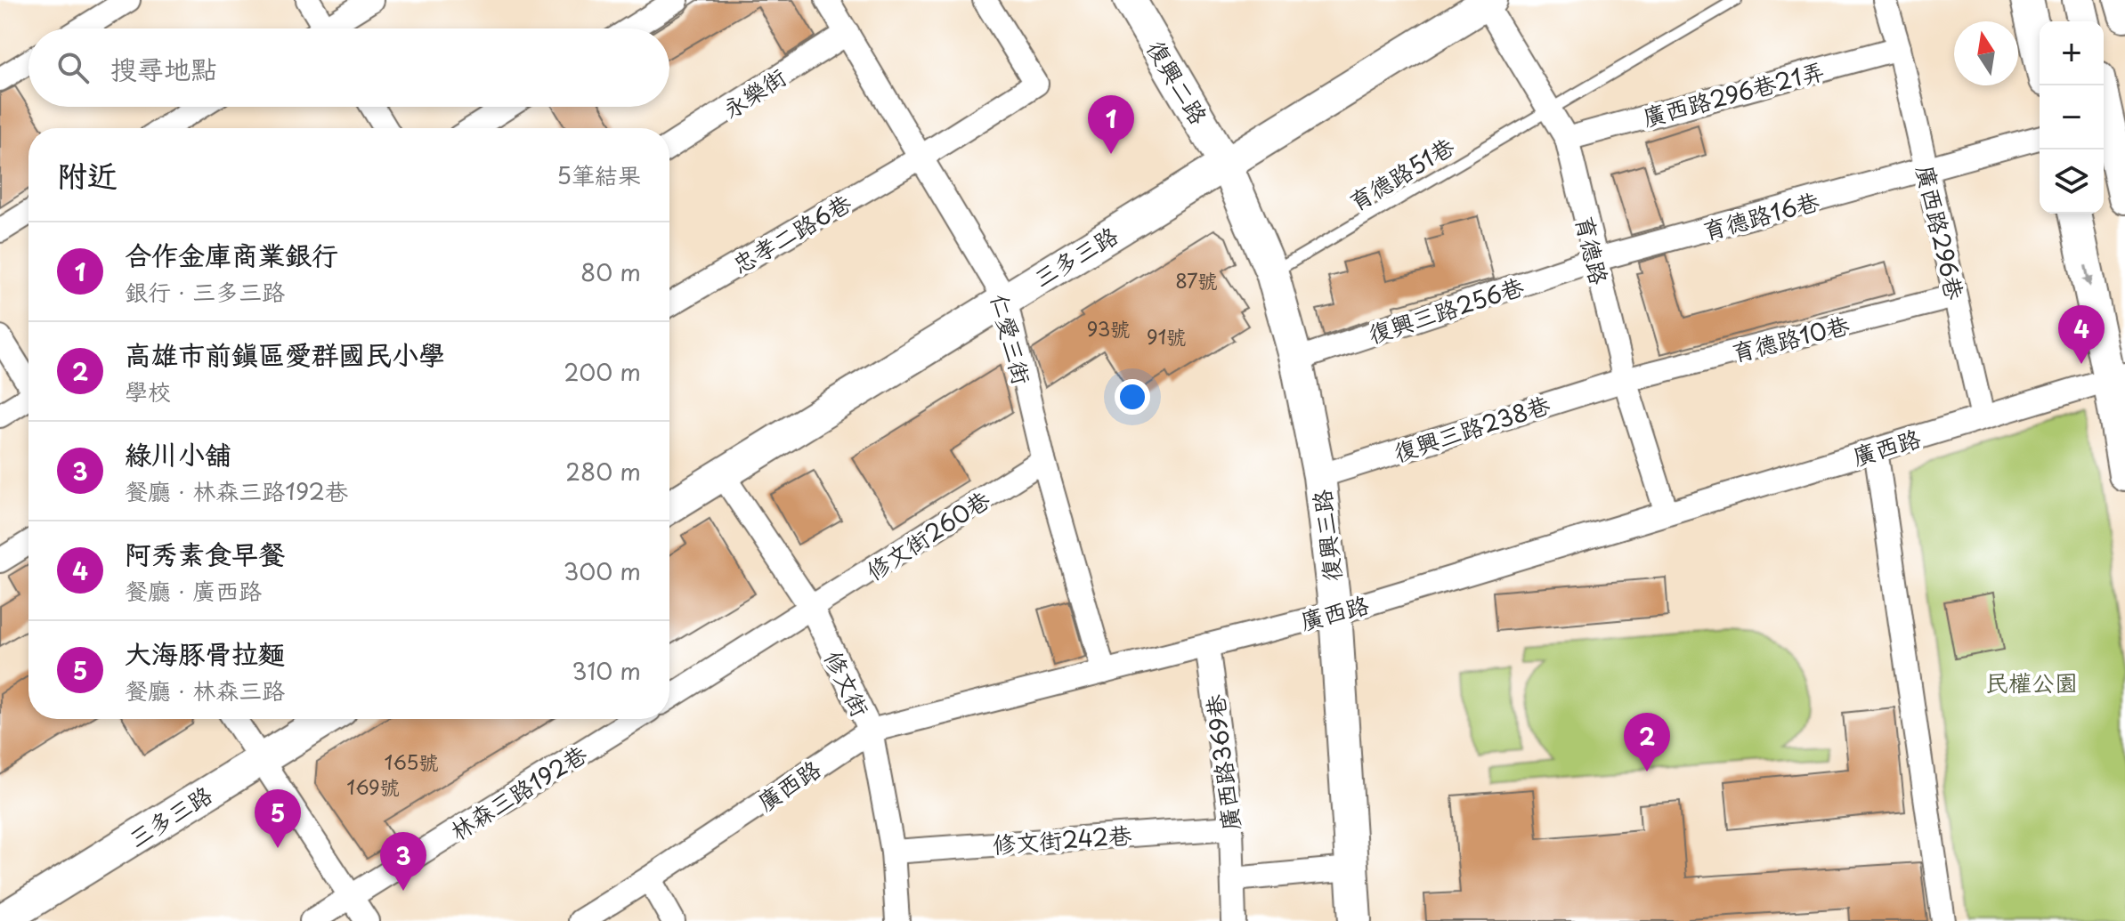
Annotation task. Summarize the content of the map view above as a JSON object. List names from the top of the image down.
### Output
{
  "streets": {
    "street": [
      "復興二路",
      "永樂街",
      "廣西路296巷21弄",
      "育德路16巷",
      "廣西路296巷",
      "忠孝二路6巷",
      "育德路",
      "三多三路",
      "復興三路256巷",
      "育德路10巷",
      "仁愛三街",
      "復興三路238巷",
      "廣西路",
      "修文街260巷",
      "復興三路",
      "修文街",
      "廣西路369巷",
      "林森三路192巷",
      "修文街242巷"
    ],
    "lane": ["育德路51巷"]
  },
  "crossings": [
    ["復興二路", "三多三路"],
    ["復興二路", "復興三路"],
    ["永樂街", "仁愛三街"],
    ["廣西路296巷21弄", "廣西路296巷"],
    ["廣西路296巷21弄", "育德路"],
    ["育德路51巷", "育德路"],
    ["育德路51巷", "復興三路"],
    ["育德路16巷", "廣西路296巷"],
    ["育德路16巷", "育德路"],
    ["育德路16巷", "復興三路256巷"],
    ["廣西路296巷", "育德路10巷"],
    ["廣西路296巷", "廣西路"],
    ["忠孝二路6巷", "仁愛三街"],
    ["育德路", "三多三路"],
    ["育德路", "復興三路256巷"],
    ["育德路", "育德路10巷"],
    ["育德路", "復興三路238巷"],
    ["育德路", "廣西路"],
    ["三多三路", "仁愛三街"],
    ["三多三路", "復興三路"],
    ["三多三路", "修文街"],
    ["復興三路256巷", "復興三路"],
    ["育德路10巷", "復興三路238巷"],
    ["仁愛三街", "廣西路"],
    ["仁愛三街", "修文街260巷"],
    ["復興三路238巷", "復興三路"],
    ["廣西路", "復興三路"],
    ["廣西路", "修文街"],
    ["廣西路", "廣西路369巷"],
    ["修文街260巷", "修文街"],
    ["修文街", "修文街242巷"],
    ["廣西路369巷", "修文街242巷"]
  ],
  "parks": ["民權公園"],
  "house_numbers": [
    "87號",
    "93號",
    "91號",
    "165號",
    "169號"
  ],
  "north": "top",
  "page": {
    "map_buttons": ["+", "−"],
    "search": "搜尋地點",
    "pins": [
      "1",
      "4",
      "2",
      "5",
      "3"
    ],
    "heading": ["附近", "5筆結果"],
    "list": [
      {
        "mark": "1",
        "name": "合作金庫商業銀行",
        "note": "銀行 · 三多三路",
        "value": "80 m"
      },
      {
        "mark": "2",
        "name": "高雄市前鎮區愛群國民小學",
        "note": "學校",
        "value": "200 m"
      },
      {
        "mark": "3",
        "name": "綠川小舖",
        "note": "餐廳 · 林森三路192巷",
        "value": "280 m"
      },
      {
        "mark": "4",
        "name": "阿秀素食早餐",
        "note": "餐廳 · 廣西路",
        "value": "300 m"
      },
      {
        "mark": "5",
        "name": "大海豚骨拉麵",
        "note": "餐廳 · 林森三路",
        "value": "310 m"
      }
    ]
  }
}
